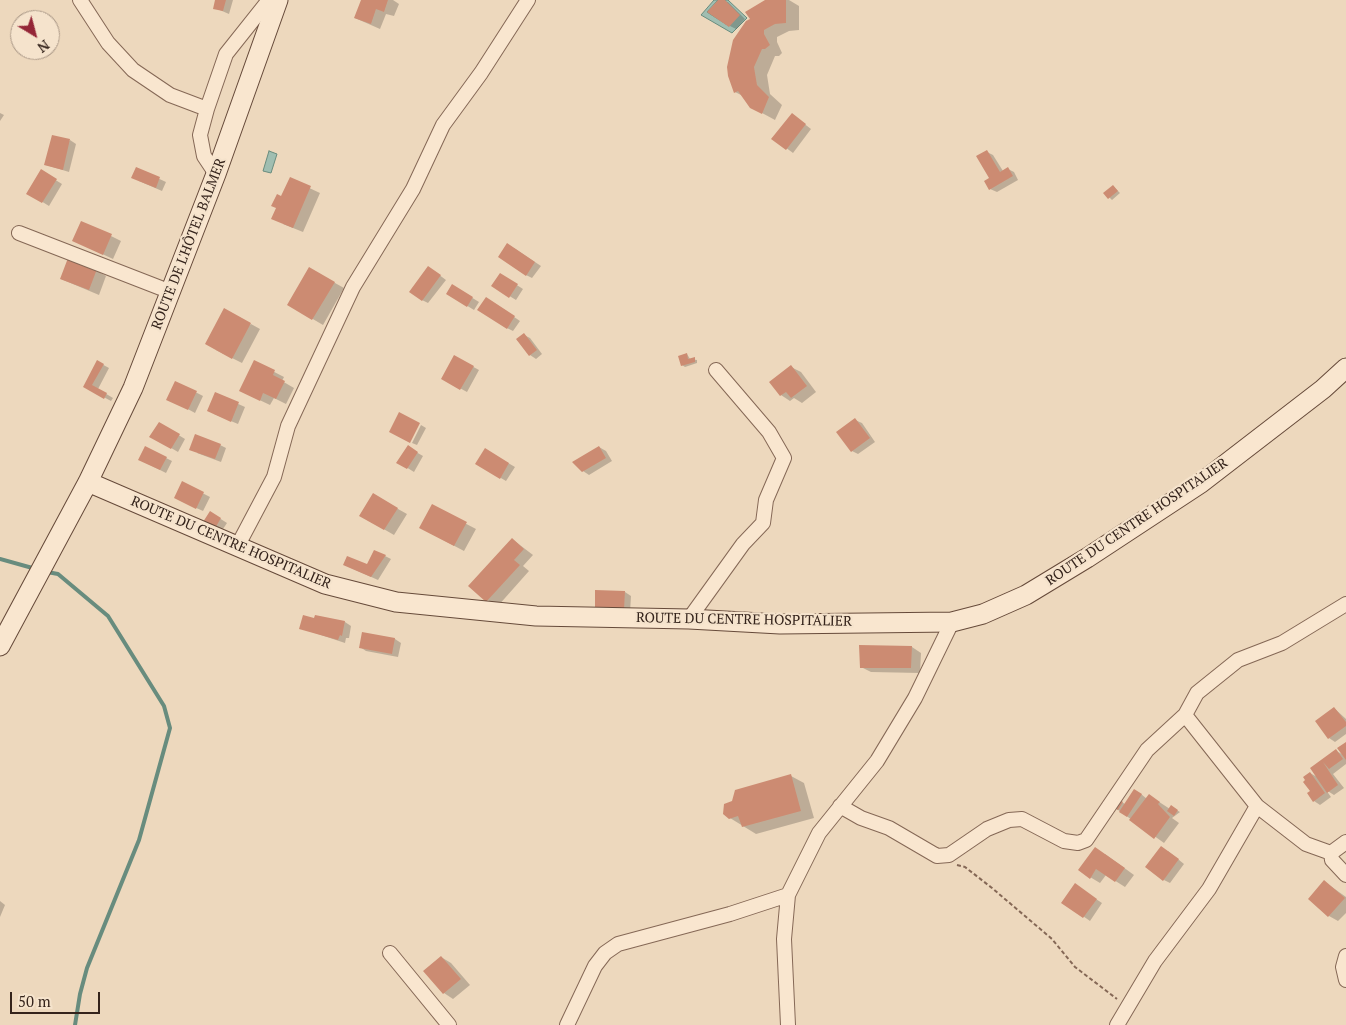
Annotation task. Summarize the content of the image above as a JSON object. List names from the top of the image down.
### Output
{
  "streets": {
    "street": ["ROUTE DE L'HÔTEL BALMER", "ROUTE DU CENTRE HOSPITALIER"]
  },
  "crossings": [
    ["ROUTE DE L'HÔTEL BALMER", "ROUTE DU CENTRE HOSPITALIER"]
  ],
  "scale_bar": "50 m",
  "north": "bottom right"
}
